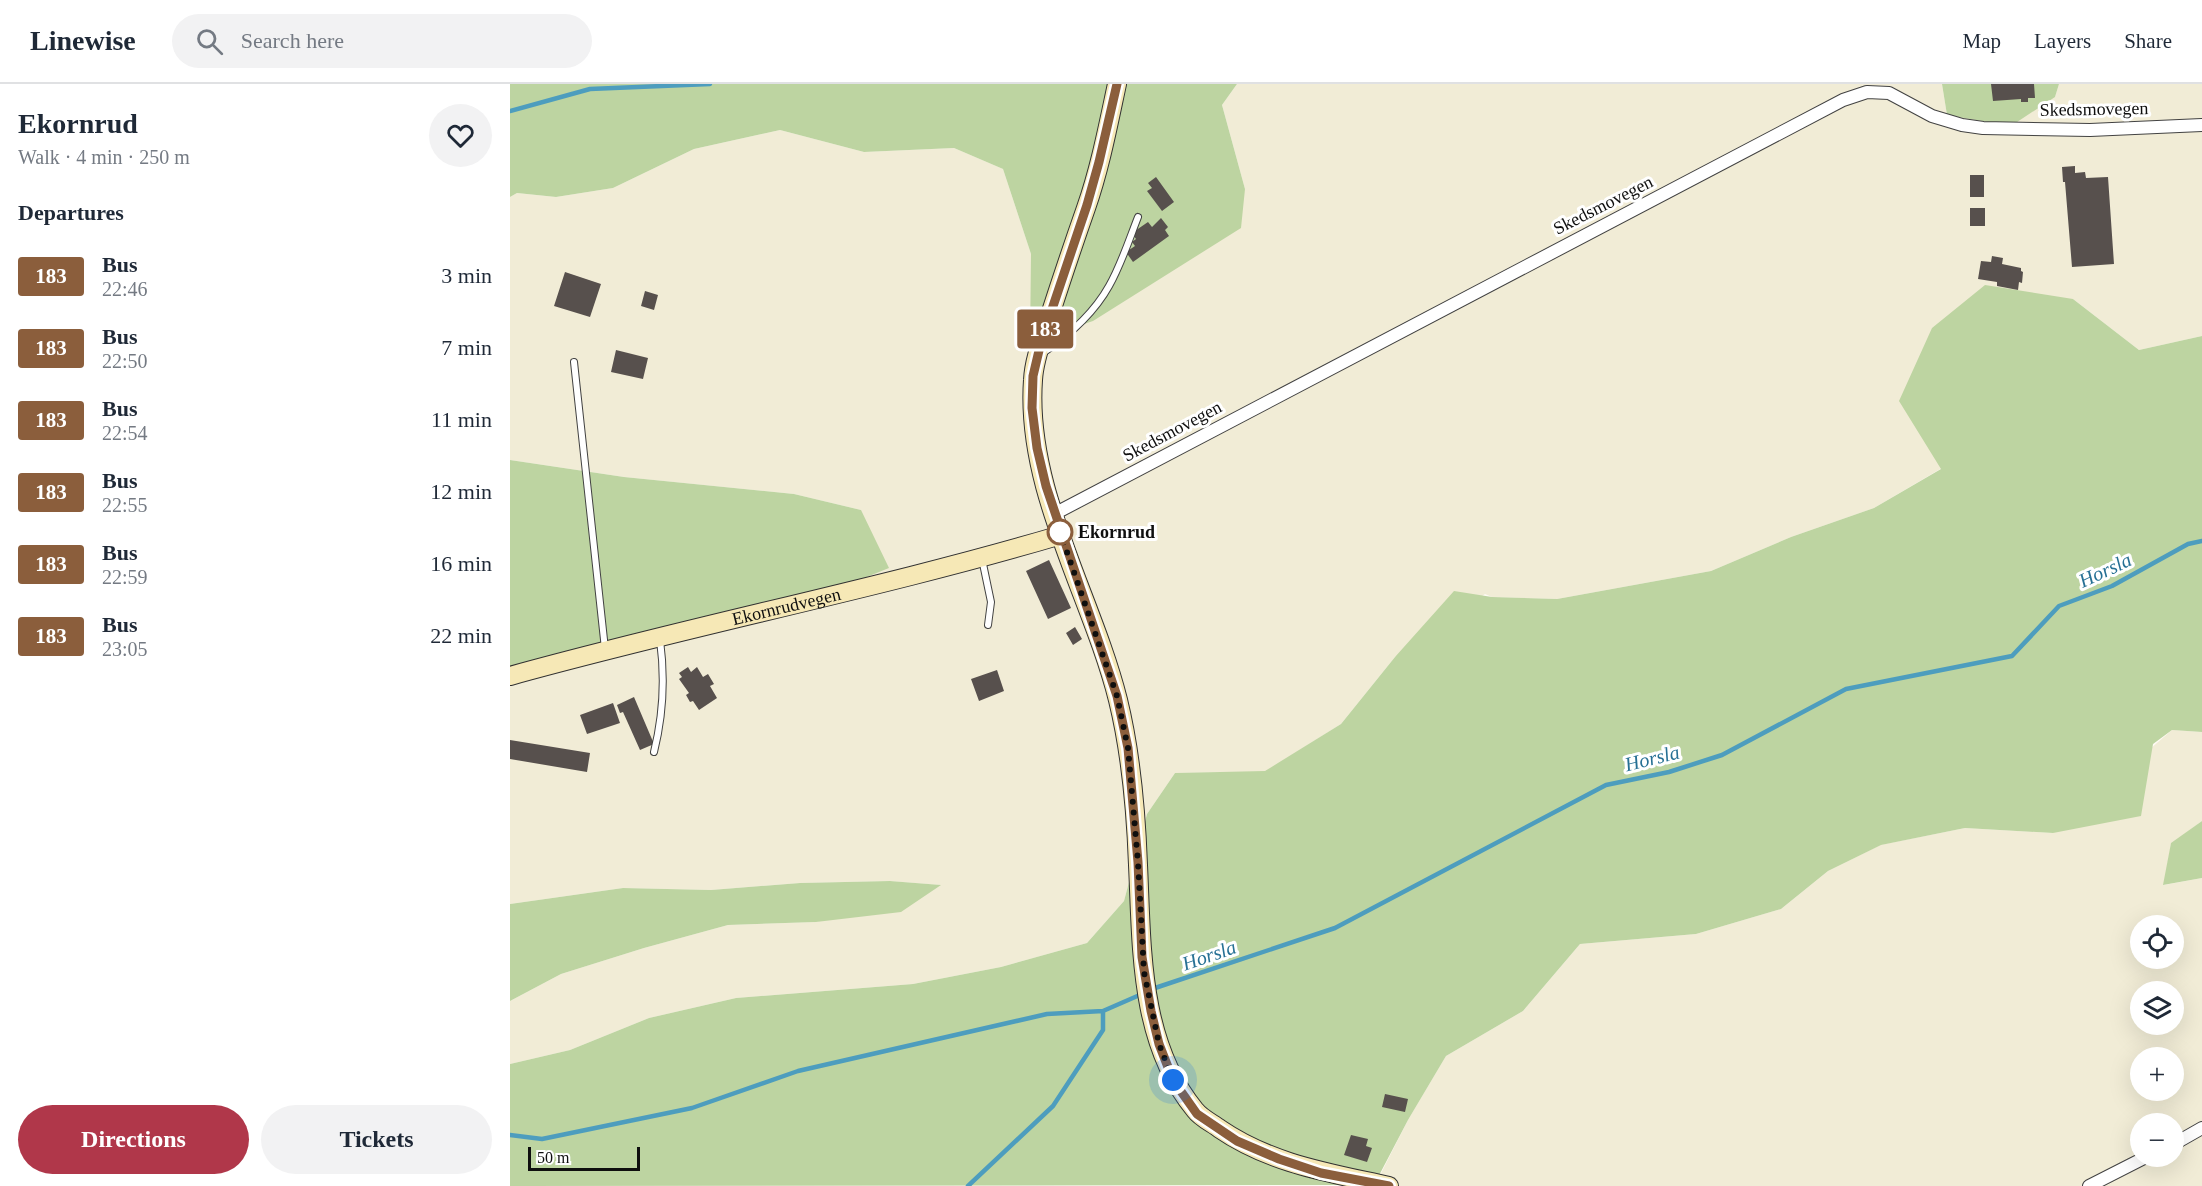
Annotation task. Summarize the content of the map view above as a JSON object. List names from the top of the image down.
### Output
{
  "streets": {
    "main road": ["Ekornrudvegen"],
    "street": ["Skedsmovegen"]
  },
  "water": ["Horsla"],
  "places": ["Ekornrud"],
  "lines": ["bus line 183"],
  "scale_bar": "50 m",
  "page": {
    "header": "Linewise",
    "search": "Search here",
    "nav": ["Map", "Layers", "Share"],
    "heading": [
      ["Ekornrud", "Walk · 4 min · 250 m"],
      "Departures"
    ],
    "on_map": "183",
    "list": [
      {
        "mark": "183",
        "name": "Bus",
        "note": "22:46",
        "value": "3 min"
      },
      {
        "mark": "183",
        "name": "Bus",
        "note": "22:50",
        "value": "7 min"
      },
      {
        "mark": "183",
        "name": "Bus",
        "note": "22:54",
        "value": "11 min"
      },
      {
        "mark": "183",
        "name": "Bus",
        "note": "22:55",
        "value": "12 min"
      },
      {
        "mark": "183",
        "name": "Bus",
        "note": "22:59",
        "value": "16 min"
      },
      {
        "mark": "183",
        "name": "Bus",
        "note": "23:05",
        "value": "22 min"
      }
    ],
    "map_buttons": ["+", "−"],
    "buttons": ["Directions", "Tickets"],
    "scale": "50 m"
  }
}
